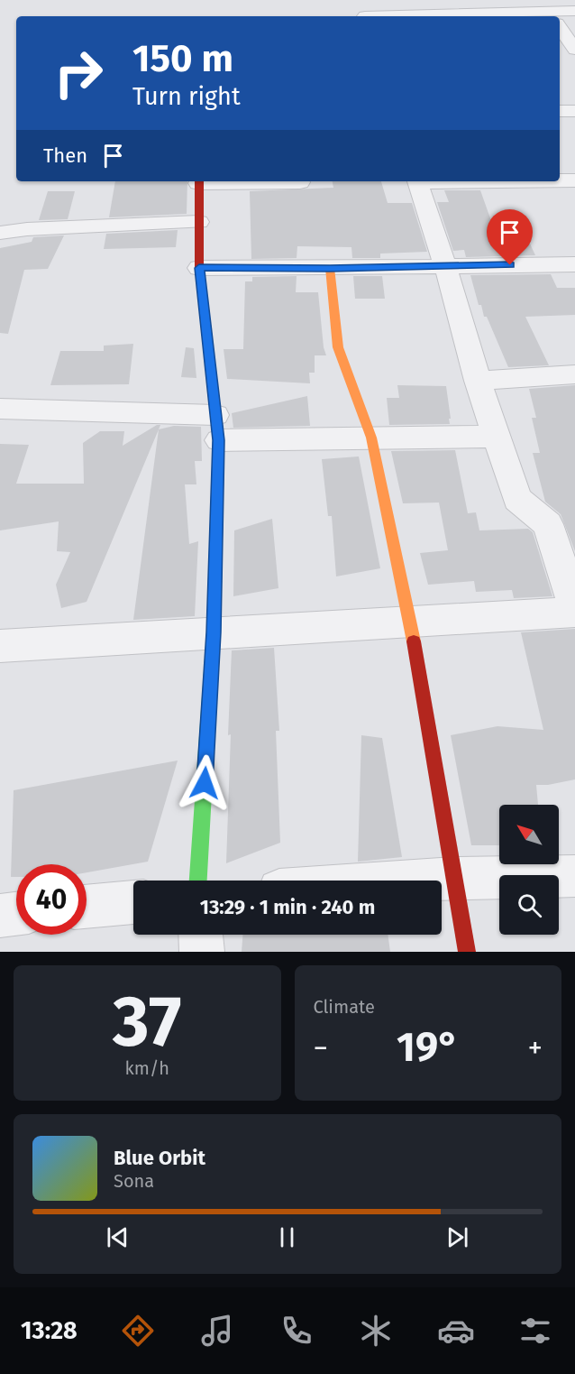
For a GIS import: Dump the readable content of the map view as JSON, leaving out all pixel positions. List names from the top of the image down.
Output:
{
  "north": "top left",
  "page": {
    "turn": ["150 m", "Turn right"],
    "then": "Then",
    "limit": "40",
    "trip": "13:29 · 1 min · 240 m",
    "tile": [
      ["37", "km/h"],
      "Climate"
    ],
    "heat": ["−", "19°", "+"],
    "song": ["Blue Orbit", "Sona"],
    "tabs": "13:28"
  }
}
